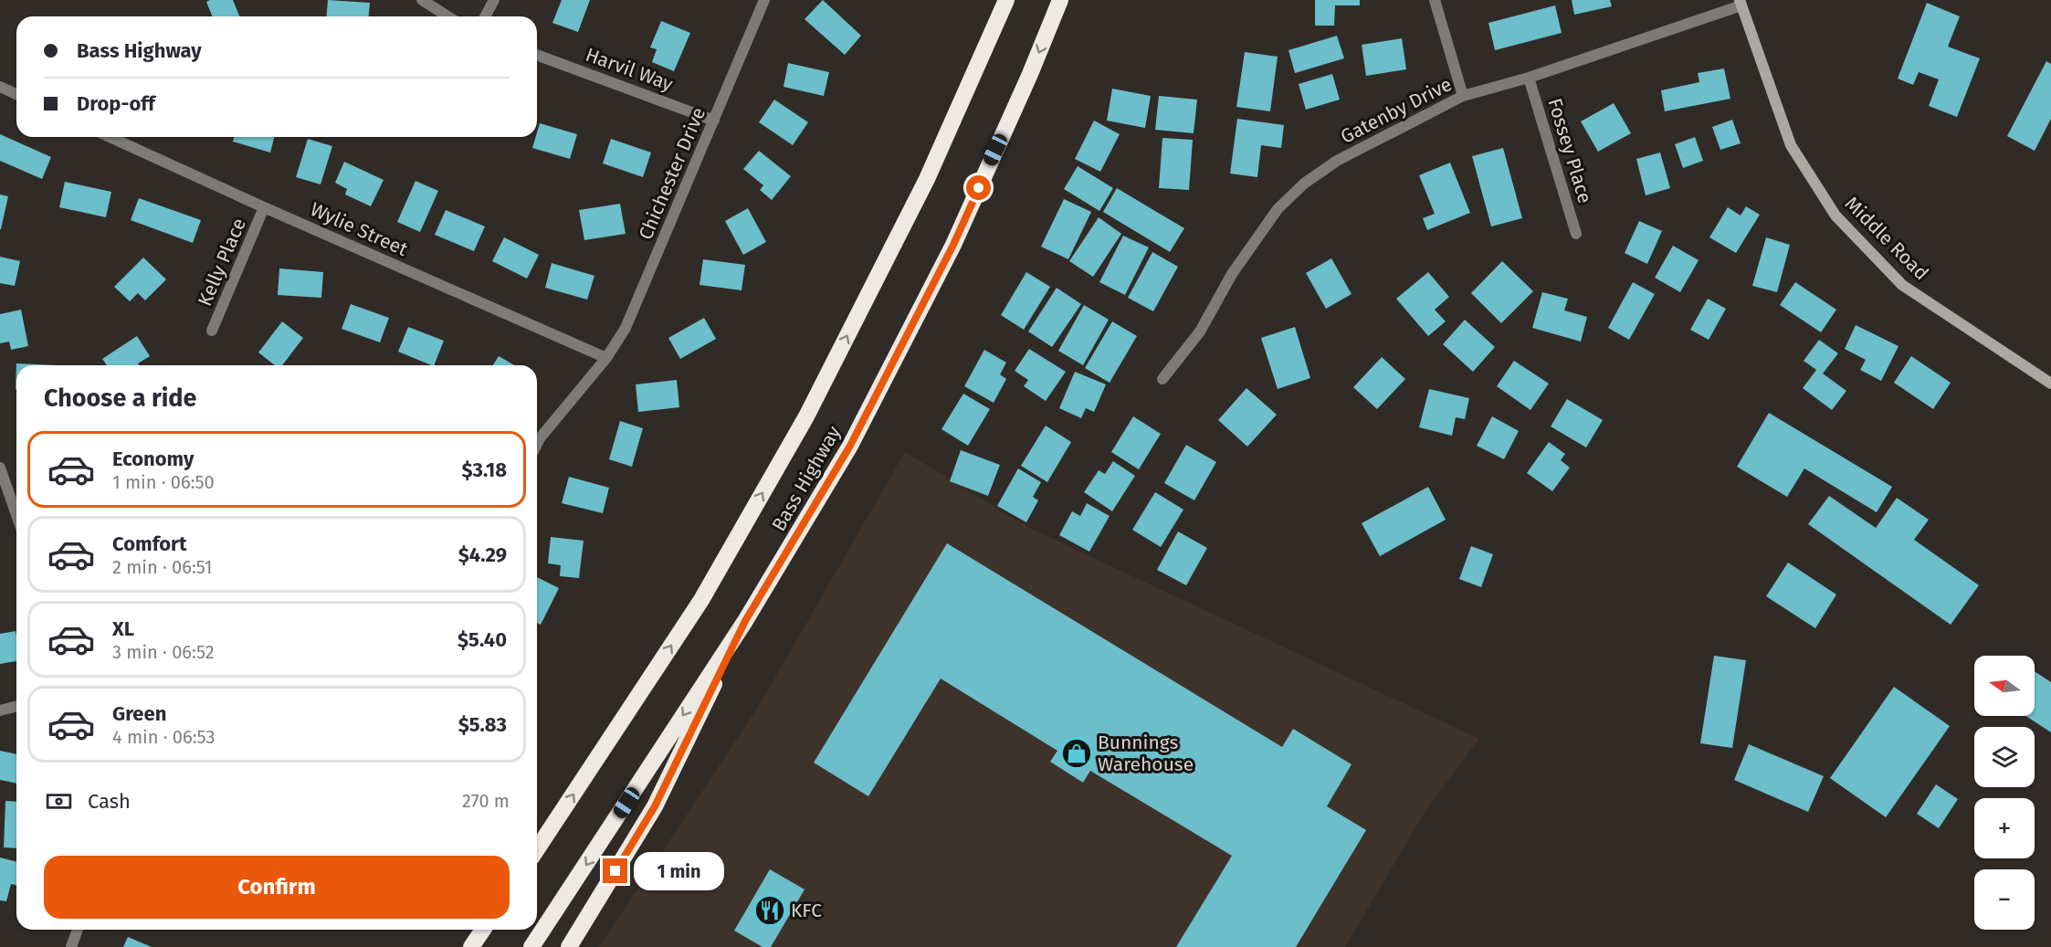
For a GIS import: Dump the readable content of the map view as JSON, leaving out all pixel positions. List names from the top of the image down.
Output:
{
  "streets": {
    "highway": ["Bass Highway"],
    "main road": ["Middle Road"],
    "street": [
      "Harvil Way",
      "Gatenby Drive",
      "Fossey Place",
      "Chichester Drive",
      "Wylie Street",
      "Kelly Place"
    ]
  },
  "crossings": [
    ["Harvil Way", "Chichester Drive"],
    ["Gatenby Drive", "Fossey Place"],
    ["Gatenby Drive", "Middle Road"],
    ["Chichester Drive", "Wylie Street"],
    ["Wylie Street", "Kelly Place"]
  ],
  "places": {
    "shop": ["Bunnings Warehouse"],
    "restaurant": ["KFC"]
  },
  "north": "left",
  "page": {
    "banner": ["Bass Highway", "Drop-off"],
    "heading": "Choose a ride",
    "list": [
      {
        "name": "Economy",
        "note": "1 min · 06:50",
        "value": "$3.18"
      },
      {
        "name": "Comfort",
        "note": "2 min · 06:51",
        "value": "$4.29"
      },
      {
        "name": "XL",
        "note": "3 min · 06:52",
        "value": "$5.40"
      },
      {
        "name": "Green",
        "note": "4 min · 06:53",
        "value": "$5.83"
      }
    ],
    "map_buttons": ["+", "−"],
    "pay": ["Cash", "270 m"],
    "buttons": "Confirm",
    "bubble": "1 min"
  }
}
